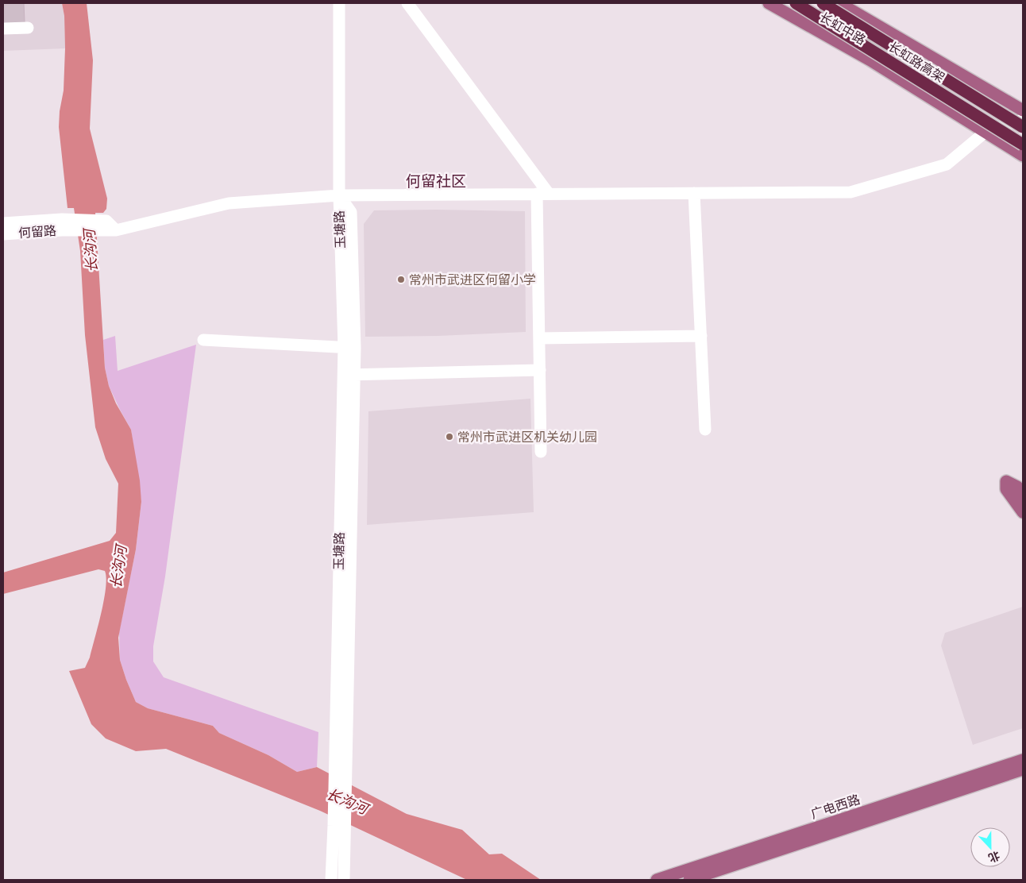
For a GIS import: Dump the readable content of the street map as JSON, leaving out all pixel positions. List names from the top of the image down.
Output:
{
  "streets": {
    "highway": ["长虹路高架"],
    "main road": ["长虹中路", "广电西路"],
    "street": ["玉塘路", "何留路"]
  },
  "districts": ["何留社区"],
  "water": ["长沟河"],
  "places": ["常州市武进区何留小学", "常州市武进区机关幼儿园"],
  "north": "bottom"
}
